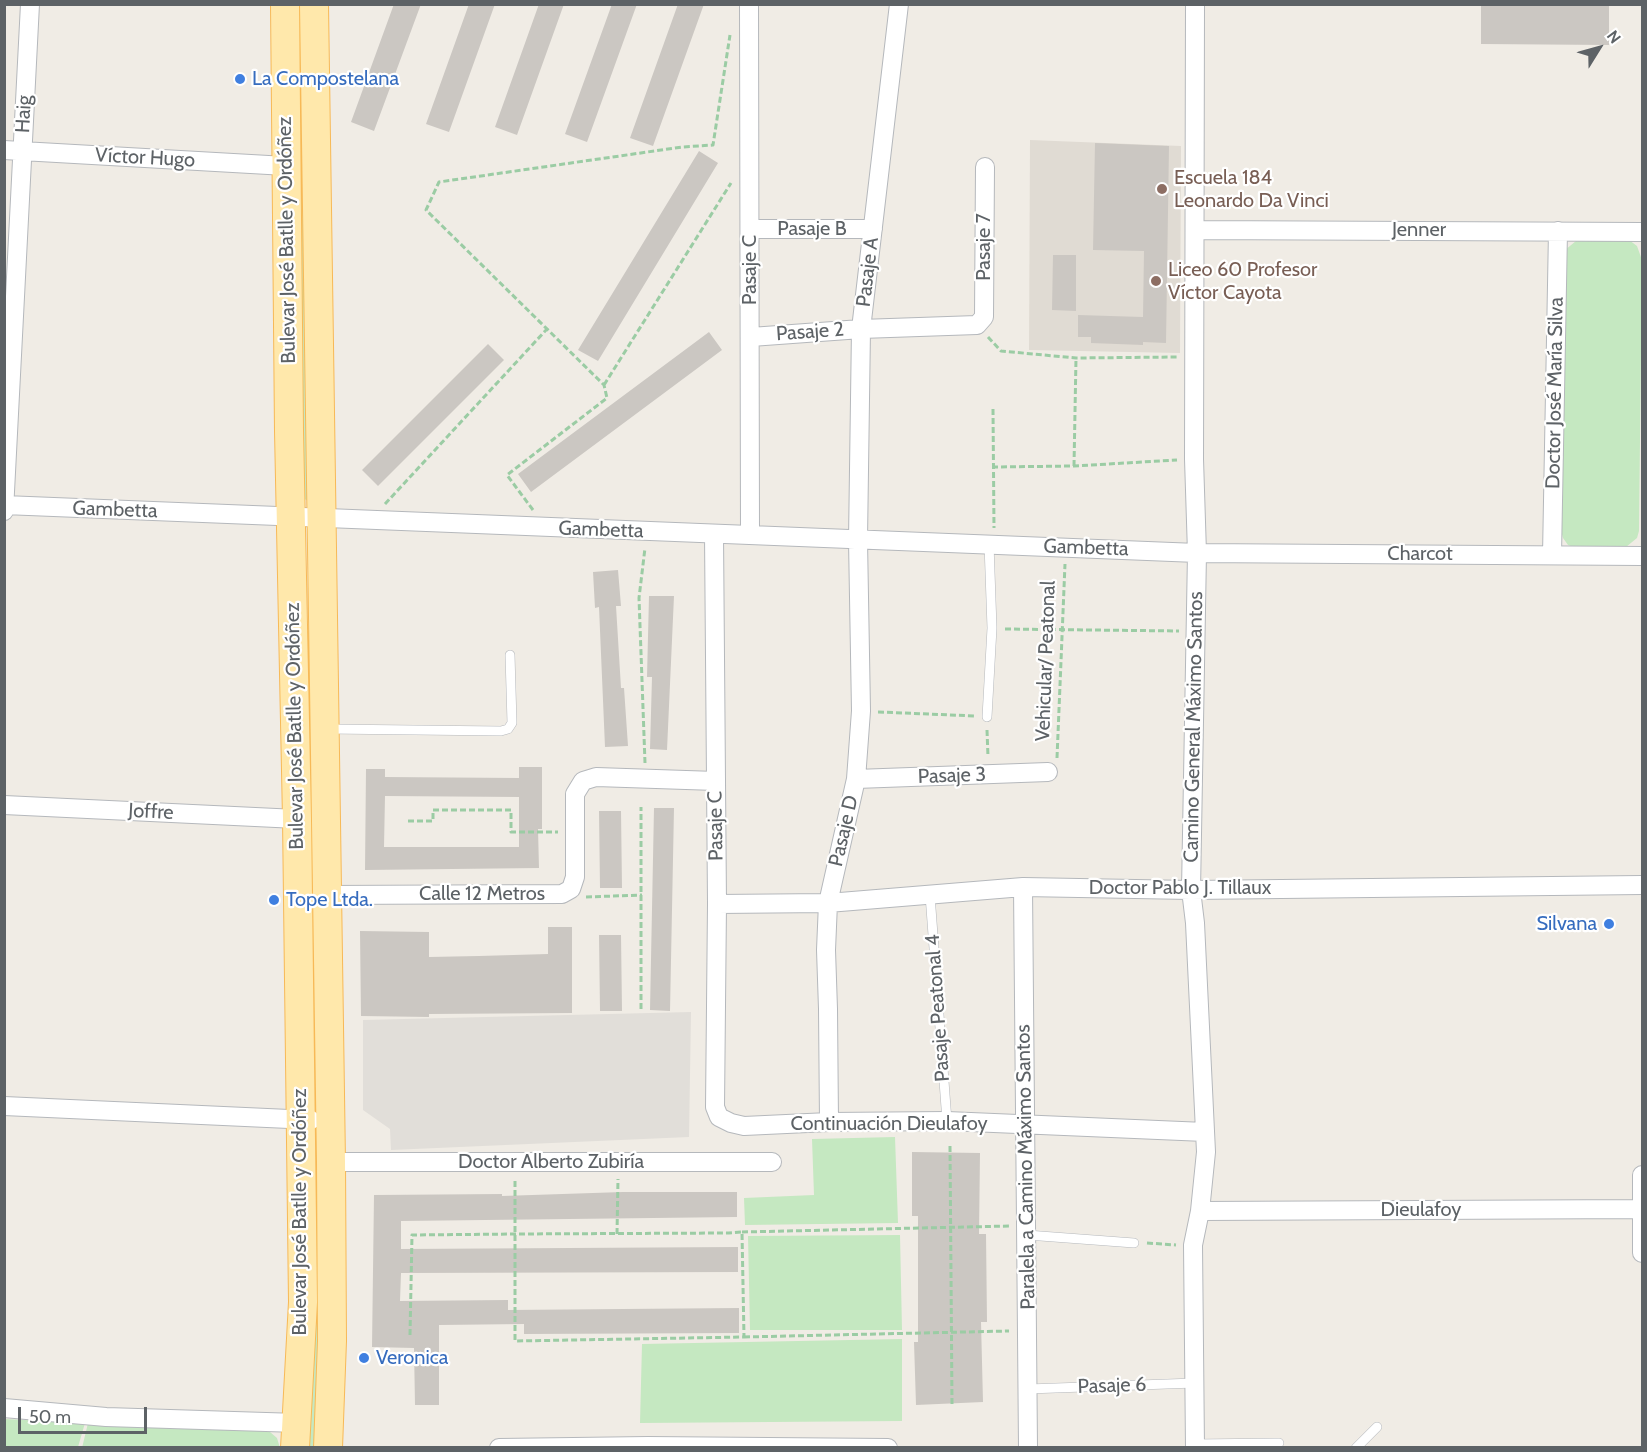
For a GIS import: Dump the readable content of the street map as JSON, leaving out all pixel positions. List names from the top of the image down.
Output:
{
  "streets": {
    "main road": ["Bulevar José Batlle y Ordóñez"],
    "street": [
      "Haig",
      "Víctor Hugo",
      "Pasaje B",
      "Jenner",
      "Pasaje 7",
      "Pasaje C",
      "Pasaje A",
      "Pasaje 2",
      "Doctor José María Silva",
      "Gambetta",
      "Charcot",
      "Camino General Máximo Santos",
      "Pasaje 3",
      "Joffre",
      "Pasaje D",
      "Doctor Pablo J. Tillaux",
      "Calle 12 Metros",
      "Continuación Dieulafoy",
      "Doctor Alberto Zubiría",
      "Paralela a Camino Máximo Santos",
      "Dieulafoy"
    ],
    "lane": ["Pasaje Peatonal 4", "Pasaje 6"],
    "path": ["Vehicular/ Peatonal"]
  },
  "crossings": [
    ["Haig", "Víctor Hugo"],
    ["Haig", "Gambetta"],
    ["Víctor Hugo", "Bulevar José Batlle y Ordóñez"],
    ["Pasaje B", "Pasaje C"],
    ["Pasaje B", "Pasaje A"],
    ["Jenner", "Doctor José María Silva"],
    ["Jenner", "Camino General Máximo Santos"],
    ["Bulevar José Batlle y Ordóñez", "Gambetta"],
    ["Bulevar José Batlle y Ordóñez", "Joffre"],
    ["Bulevar José Batlle y Ordóñez", "Calle 12 Metros"],
    ["Bulevar José Batlle y Ordóñez", "Doctor Alberto Zubiría"],
    ["Pasaje 7", "Pasaje 2"],
    ["Pasaje C", "Pasaje 2"],
    ["Pasaje C", "Gambetta"],
    ["Pasaje C", "Doctor Pablo J. Tillaux"],
    ["Pasaje C", "Calle 12 Metros"],
    ["Pasaje C", "Continuación Dieulafoy"],
    ["Pasaje A", "Pasaje 2"],
    ["Pasaje A", "Gambetta"],
    ["Pasaje A", "Pasaje D"],
    ["Doctor José María Silva", "Charcot"],
    ["Gambetta", "Charcot"],
    ["Gambetta", "Vehicular/ Peatonal"],
    ["Gambetta", "Camino General Máximo Santos"],
    ["Gambetta", "Pasaje D"],
    ["Charcot", "Camino General Máximo Santos"],
    ["Vehicular/ Peatonal", "Pasaje 3"],
    ["Camino General Máximo Santos", "Doctor Pablo J. Tillaux"],
    ["Camino General Máximo Santos", "Continuación Dieulafoy"],
    ["Camino General Máximo Santos", "Dieulafoy"],
    ["Camino General Máximo Santos", "Pasaje 6"],
    ["Pasaje 3", "Pasaje D"],
    ["Pasaje D", "Doctor Pablo J. Tillaux"],
    ["Pasaje D", "Continuación Dieulafoy"],
    ["Doctor Pablo J. Tillaux", "Pasaje Peatonal 4"],
    ["Doctor Pablo J. Tillaux", "Paralela a Camino Máximo Santos"],
    ["Pasaje Peatonal 4", "Continuación Dieulafoy"],
    ["Continuación Dieulafoy", "Paralela a Camino Máximo Santos"],
    ["Paralela a Camino Máximo Santos", "Pasaje 6"]
  ],
  "places": [
    "La Compostelana",
    "Escuela 184 Leonardo Da Vinci",
    "Liceo 60 Profesor Víctor Cayota",
    "Tope Ltda.",
    "Silvana",
    "Veronica"
  ],
  "scale_bar": "50 m",
  "north": "top right"
}
